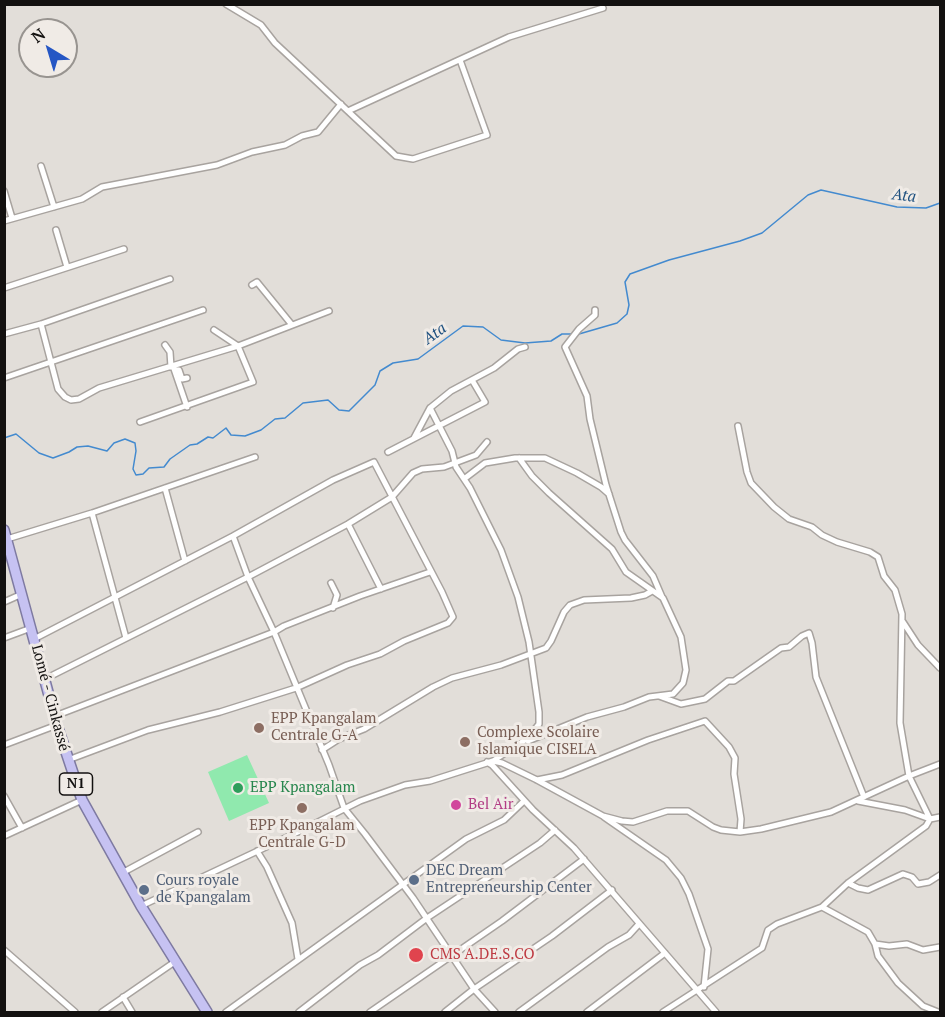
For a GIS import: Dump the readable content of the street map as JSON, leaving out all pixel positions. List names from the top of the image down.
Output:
{
  "streets": {
    "highway": ["Lomé - Cinkassé", "N1"]
  },
  "water": ["Ata"],
  "places": [
    "EPP Kpangalam Centrale G-A",
    "Complexe Scolaire Islamique CISELA",
    "EPP Kpangalam",
    "Bel Air",
    "EPP Kpangalam Centrale G-D",
    "DEC Dream Entrepreneurship Center",
    "Cours royale de Kpangalam",
    "CMS A.DE.S.CO"
  ],
  "north": "top left"
}
